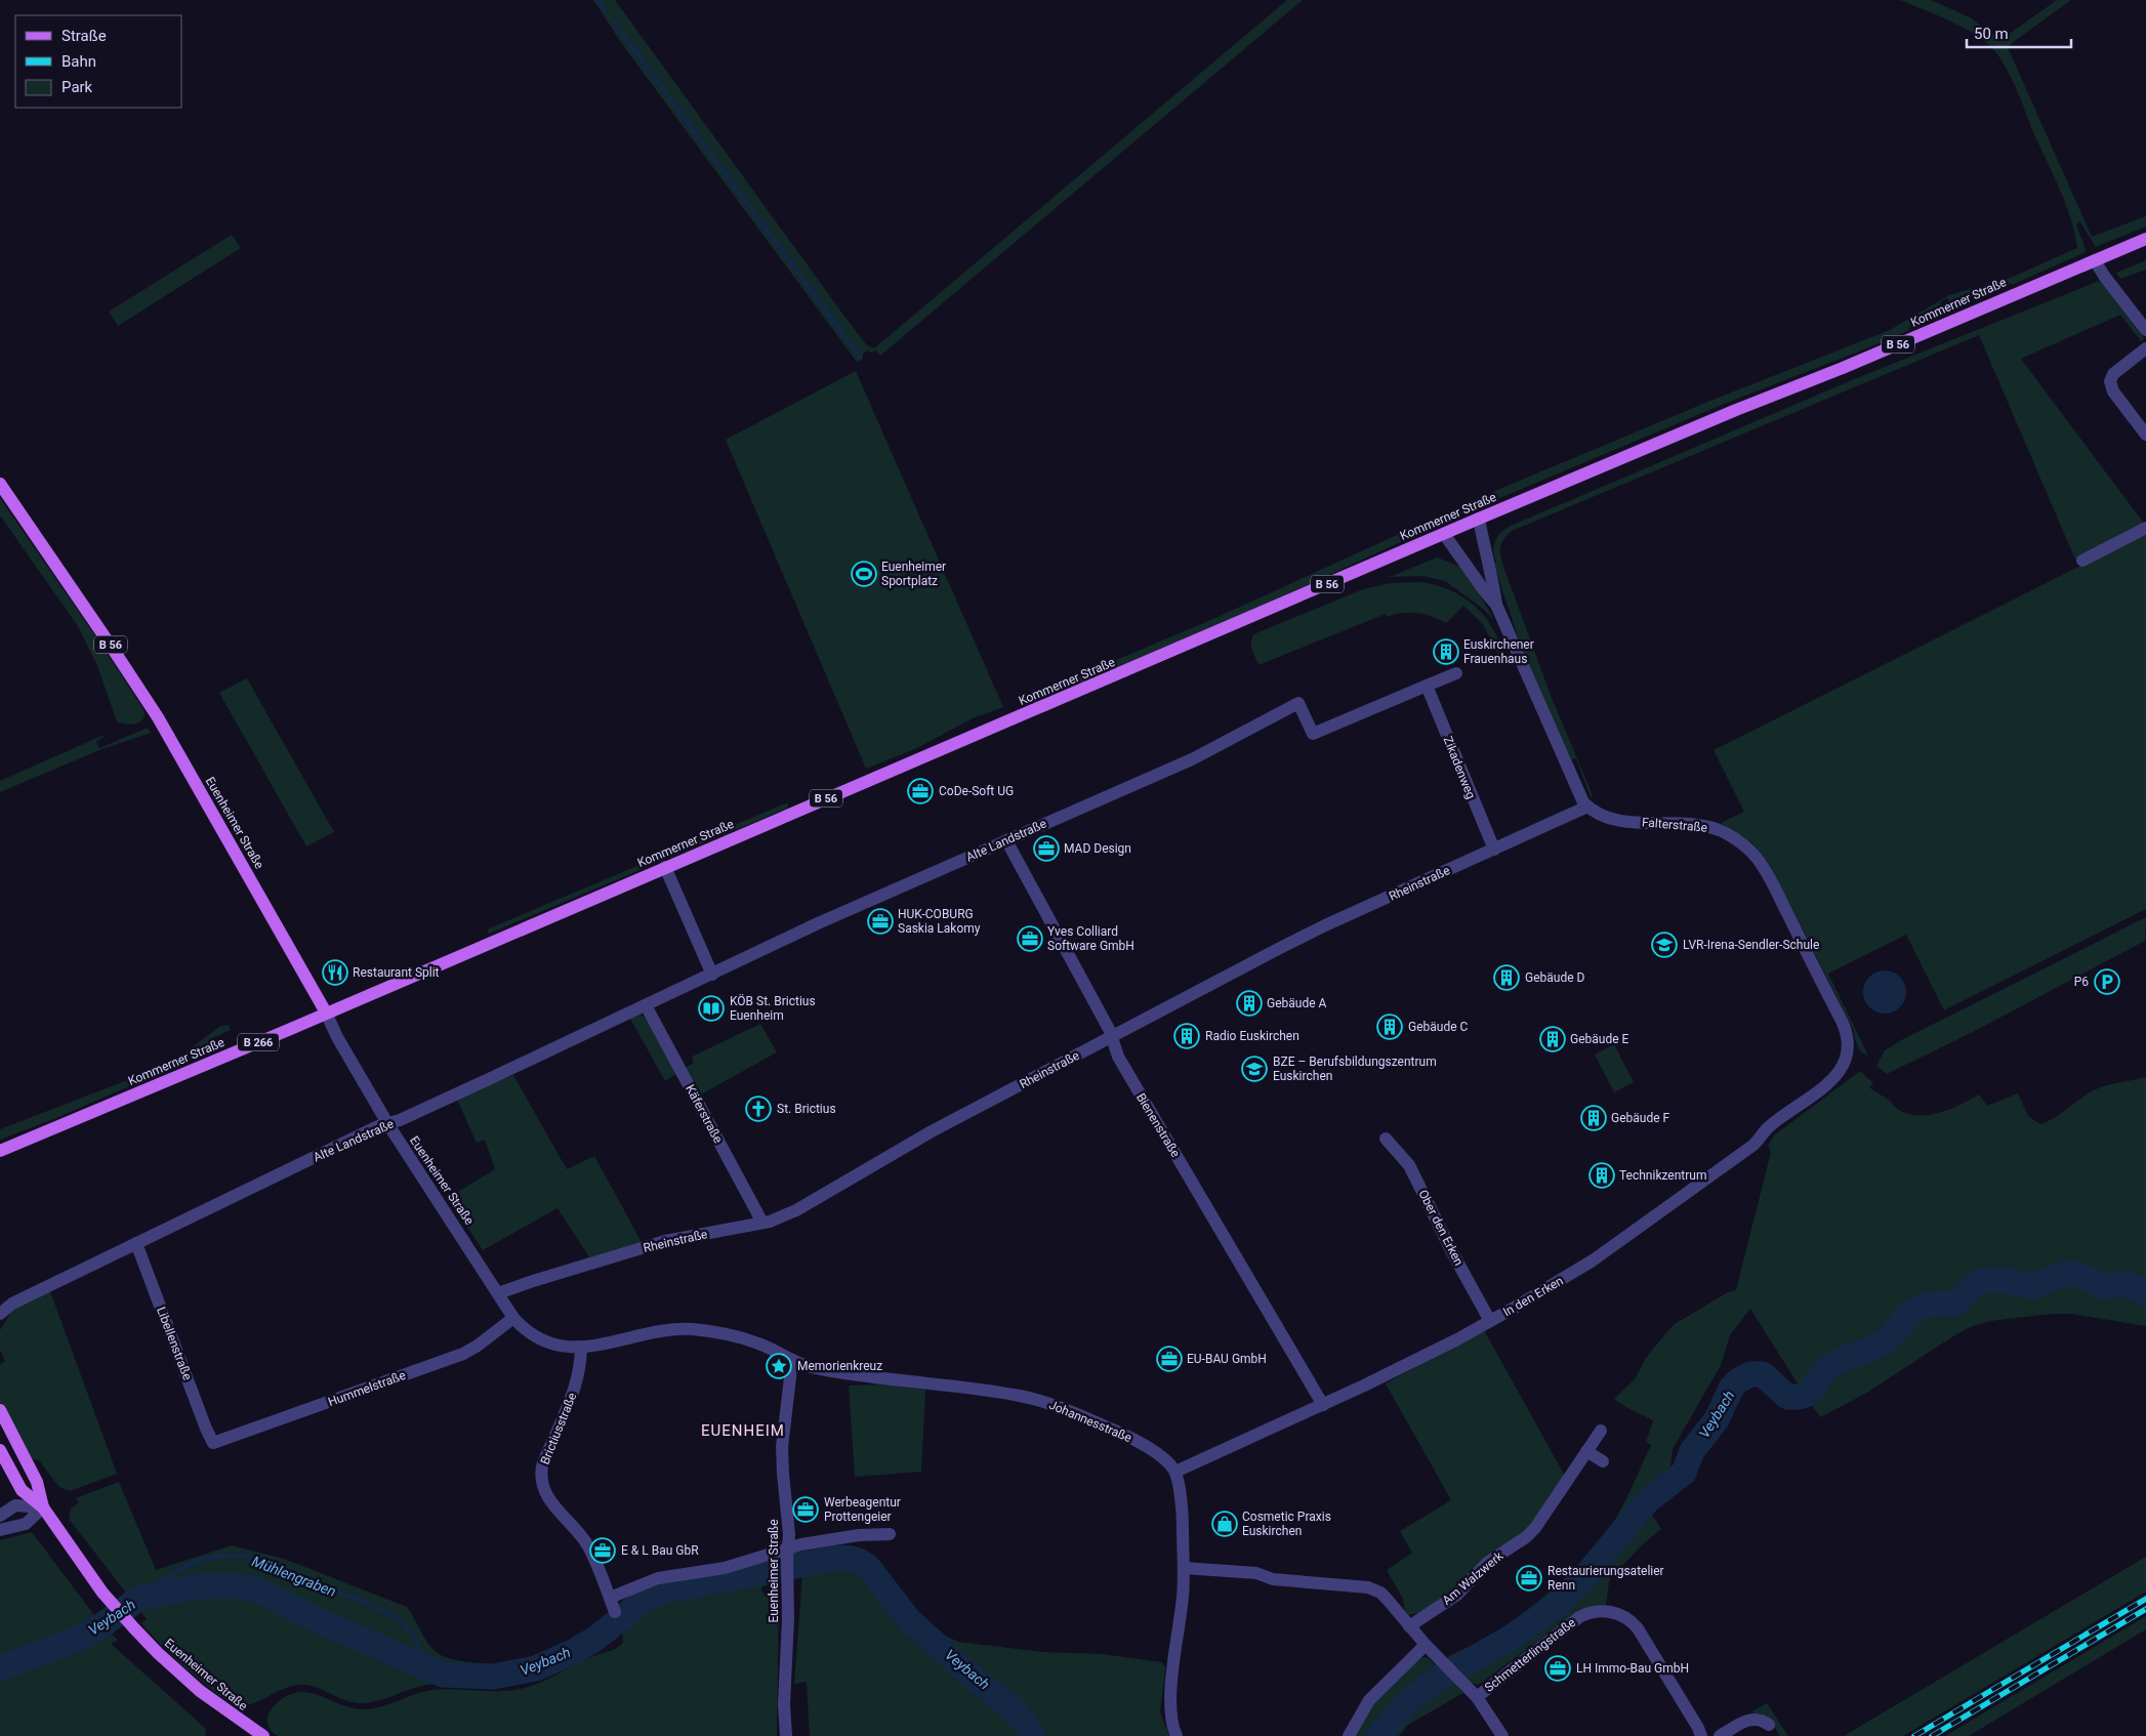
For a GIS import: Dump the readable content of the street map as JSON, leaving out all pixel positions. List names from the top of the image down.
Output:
{
  "streets": {
    "main road": [
      "Kommerner Straße",
      "B 56",
      "Euenheimer Straße",
      "B 266"
    ],
    "street": [
      "Zikadenweg",
      "Falterstraße",
      "Alte Landstraße",
      "Rheinstraße",
      "Käferstraße",
      "Bienenstraße",
      "Ober den Erken",
      "In den Erken",
      "Libellenstraße",
      "Hummelstraße",
      "Johannesstraße",
      "Brictiusstraße",
      "Am Walzwerk",
      "Schmetterlingstraße"
    ]
  },
  "crossings": [
    ["Kommerner Straße", "Euenheimer Straße"],
    ["Zikadenweg", "Alte Landstraße"],
    ["Zikadenweg", "Rheinstraße"],
    ["Euenheimer Straße", "Alte Landstraße"],
    ["Euenheimer Straße", "Rheinstraße"],
    ["Euenheimer Straße", "Hummelstraße"],
    ["Euenheimer Straße", "Johannesstraße"],
    ["Euenheimer Straße", "Brictiusstraße"],
    ["Falterstraße", "Rheinstraße"],
    ["Falterstraße", "In den Erken"],
    ["Alte Landstraße", "Käferstraße"],
    ["Alte Landstraße", "Bienenstraße"],
    ["Alte Landstraße", "Libellenstraße"],
    ["Rheinstraße", "Käferstraße"],
    ["Rheinstraße", "Bienenstraße"],
    ["Bienenstraße", "In den Erken"],
    ["Ober den Erken", "In den Erken"],
    ["In den Erken", "Johannesstraße"],
    ["Libellenstraße", "Hummelstraße"]
  ],
  "districts": ["EUENHEIM"],
  "water": ["Veybach", "Mühlengraben"],
  "places": {
    "sports": ["Euenheimer Sportplatz"],
    "building": [
      "Euskirchener Frauenhaus",
      "Gebäude D",
      "Gebäude A",
      "Gebäude C",
      "Radio Euskirchen",
      "Gebäude E",
      "Gebäude F",
      "Technikzentrum"
    ],
    "office": [
      "CoDe-Soft UG",
      "MAD Design",
      "HUK-COBURG Saskia Lakomy",
      "Yves Colliard Software GmbH",
      "EU-BAU GmbH",
      "Werbeagentur Prottengeier",
      "E & L Bau GbR",
      "Restaurierungsatelier Renn",
      "LH Immo-Bau GmbH"
    ],
    "school or university": ["LVR-Irena-Sendler-Schule", "BZE – Berufsbildungszentrum Euskirchen"],
    "restaurant": ["Restaurant Split"],
    "parking": ["P6"],
    "library": ["KÖB St. Brictius Euenheim"],
    "church": ["St. Brictius"],
    "place": ["Memorienkreuz"],
    "shop": ["Cosmetic Praxis Euskirchen"]
  },
  "legend": ["Straße", "Bahn", "Park"],
  "scale_bar": "50 m"
}
